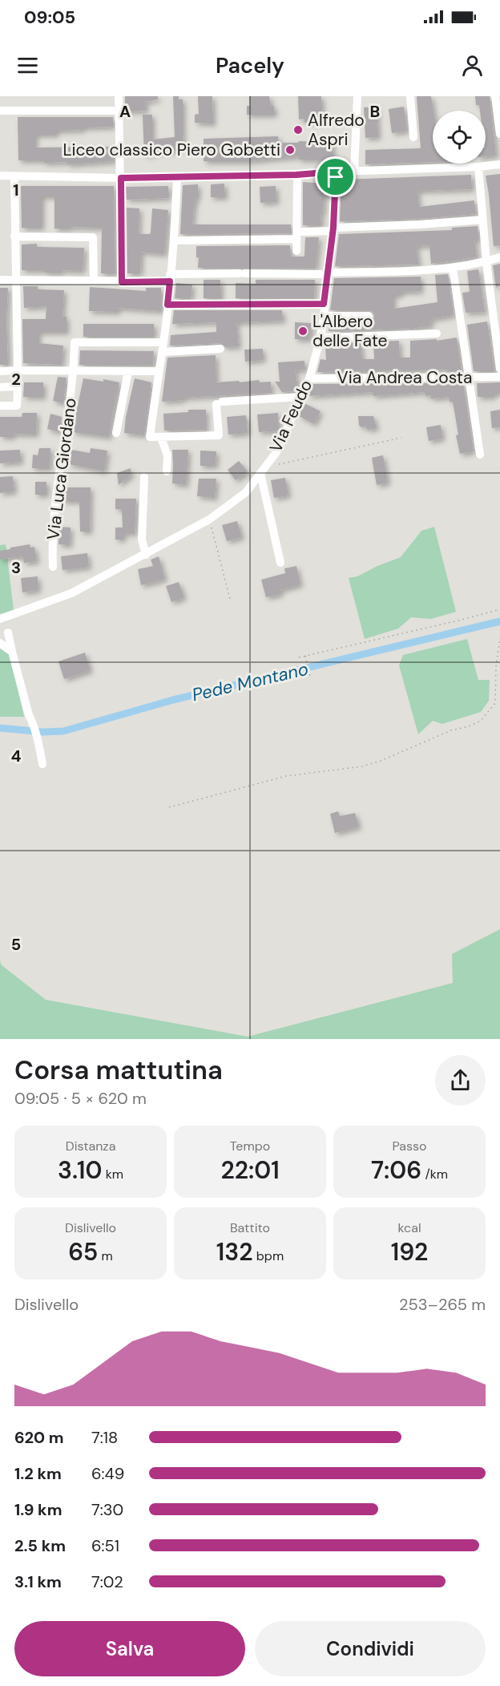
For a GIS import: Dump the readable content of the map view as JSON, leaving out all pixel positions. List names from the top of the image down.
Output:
{
  "streets": {
    "street": ["Via Andrea Costa", "Via Feudo", "Via Luca Giordano"]
  },
  "crossings": [
    ["Via Andrea Costa", "Via Feudo"]
  ],
  "water": ["Pede Montano"],
  "places": ["Alfredo Aspri", "Liceo classico Piero Gobetti", "L'Albero delle Fate"],
  "page": {
    "status": "09:05",
    "header": "Pacely",
    "heading": ["Corsa mattutina", "09:05 · 5 × 620 m"],
    "stats": [
      ["Distanza", "3.10 km"],
      ["Tempo", "22:01"],
      ["Passo", "7:06 /km"],
      ["Dislivello", "65 m"],
      ["Battito", "132 bpm"],
      ["kcal", "192"]
    ],
    "chart": ["Dislivello", "253–265 m"],
    "list": [
      {
        "name": "620 m",
        "note": "7:18"
      },
      {
        "name": "1.2 km",
        "note": "6:49"
      },
      {
        "name": "1.9 km",
        "note": "7:30"
      },
      {
        "name": "2.5 km",
        "note": "6:51"
      },
      {
        "name": "3.1 km",
        "note": "7:02"
      }
    ],
    "buttons": ["Salva", "Condividi"]
  },
  "grid": {
    "columns": ["A", "B"],
    "rows": [
      "1",
      "2",
      "3",
      "4",
      "5"
    ]
  }
}
